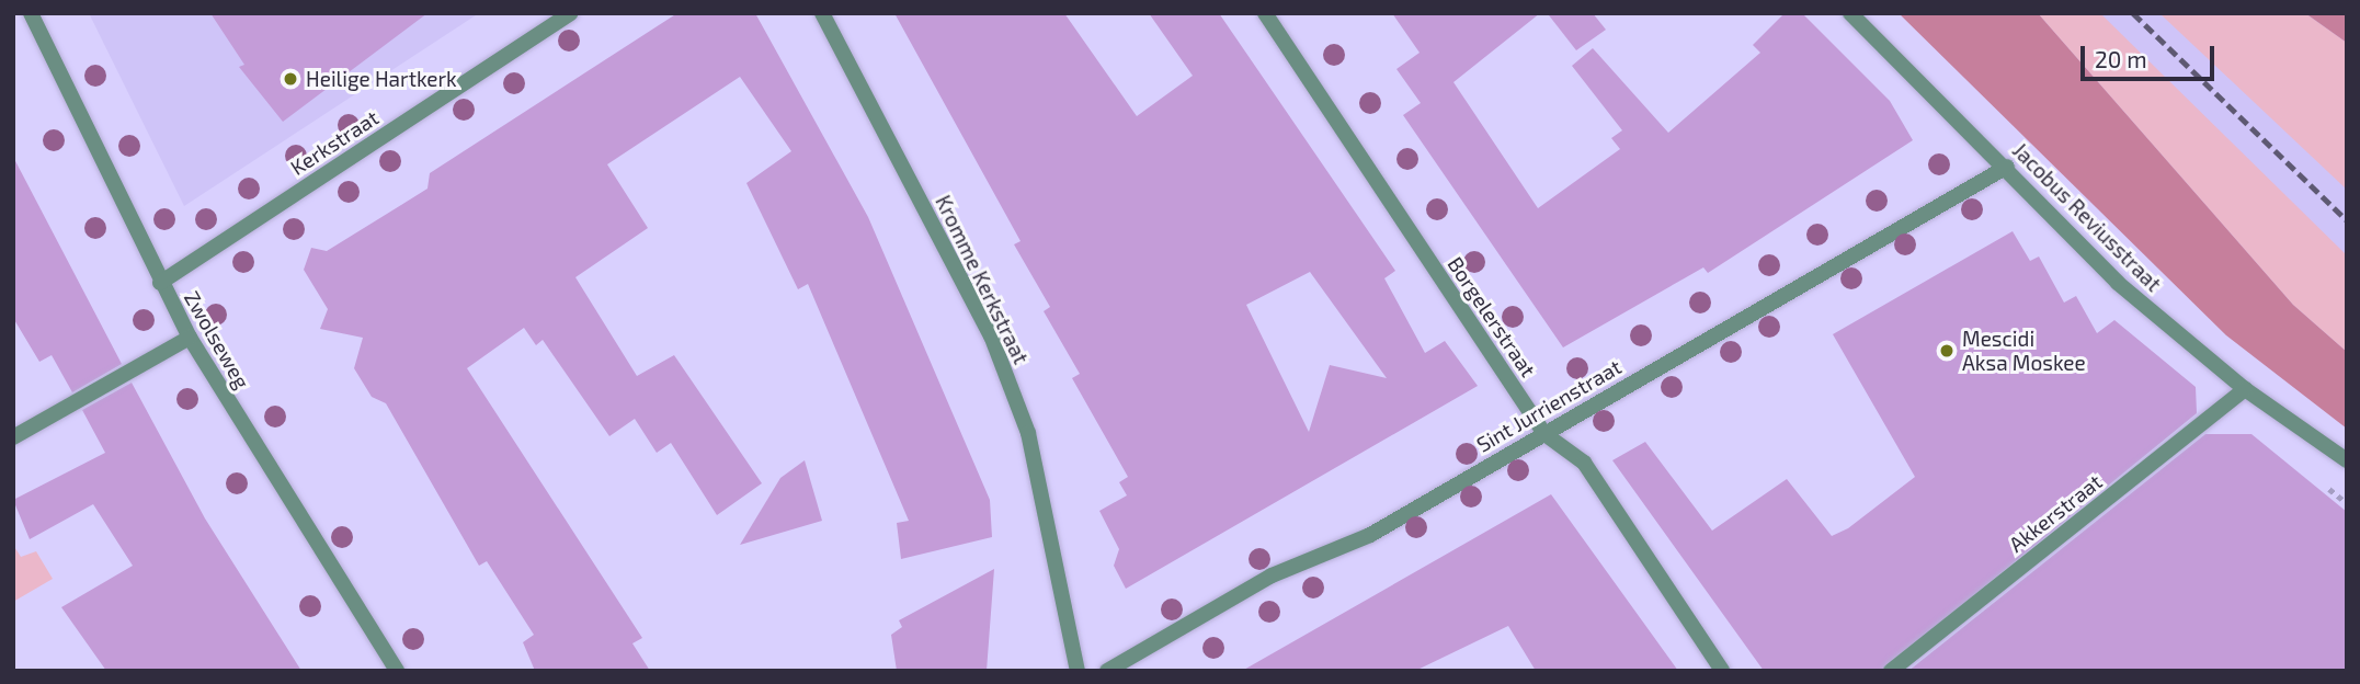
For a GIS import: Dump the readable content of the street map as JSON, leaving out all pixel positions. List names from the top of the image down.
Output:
{
  "streets": {
    "street": [
      "Kerkstraat",
      "Jacobus Reviusstraat",
      "Kromme Kerkstraat",
      "Borgelerstraat",
      "Zwolseweg",
      "Sint Jurrienstraat",
      "Akkerstraat"
    ]
  },
  "crossings": [
    ["Kerkstraat", "Zwolseweg"],
    ["Jacobus Reviusstraat", "Sint Jurrienstraat"],
    ["Jacobus Reviusstraat", "Akkerstraat"],
    ["Borgelerstraat", "Sint Jurrienstraat"]
  ],
  "places": ["Heilige Hartkerk", "Mescidi Aksa Moskee"],
  "scale_bar": "20 m"
}
